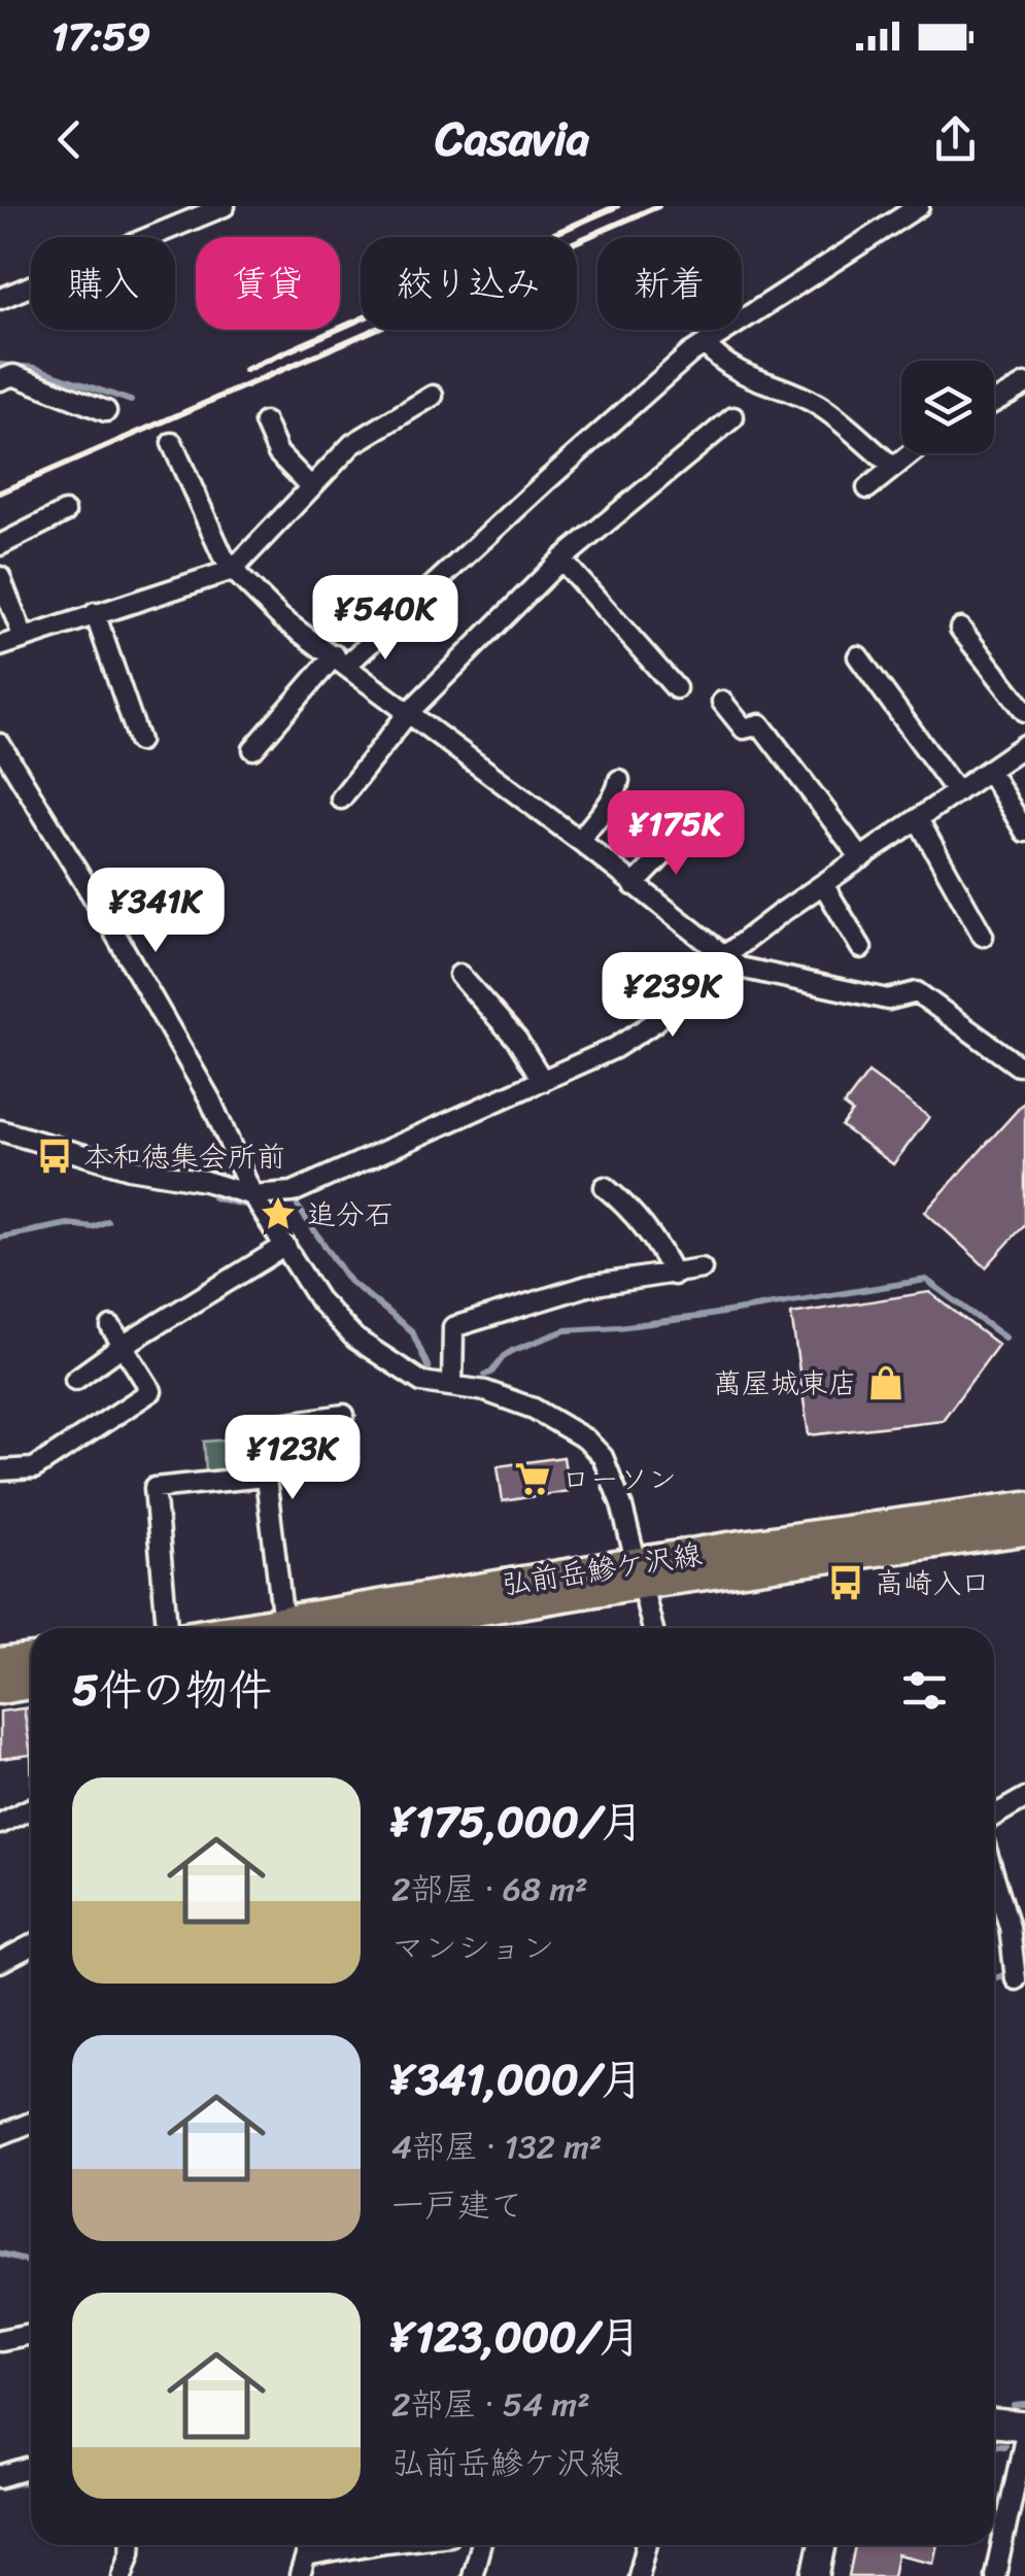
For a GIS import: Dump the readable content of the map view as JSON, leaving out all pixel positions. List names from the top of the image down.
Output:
{
  "streets": {
    "main road": ["弘前岳鰺ケ沢線"]
  },
  "places": {
    "bus stop": ["本和徳集会所前", "高崎入口"],
    "place": ["追分石"],
    "shop": ["萬屋城東店"],
    "supermarket": ["ローソン"]
  },
  "page": {
    "status": "17:59",
    "header": "Casavia",
    "chip": [
      "購入",
      "賃貸",
      "絞り込み",
      "新着"
    ],
    "price": [
      "¥540K",
      "¥175K",
      "¥341K",
      "¥239K",
      "¥123K"
    ],
    "heading": "5件の物件",
    "list": [
      {
        "name": "¥175,000/月",
        "note": "2部屋 · 68 m² · マンション"
      },
      {
        "name": "¥341,000/月",
        "note": "4部屋 · 132 m² · 一戸建て"
      },
      {
        "name": "¥123,000/月",
        "note": "2部屋 · 54 m² · 弘前岳鰺ケ沢線"
      }
    ]
  }
}
